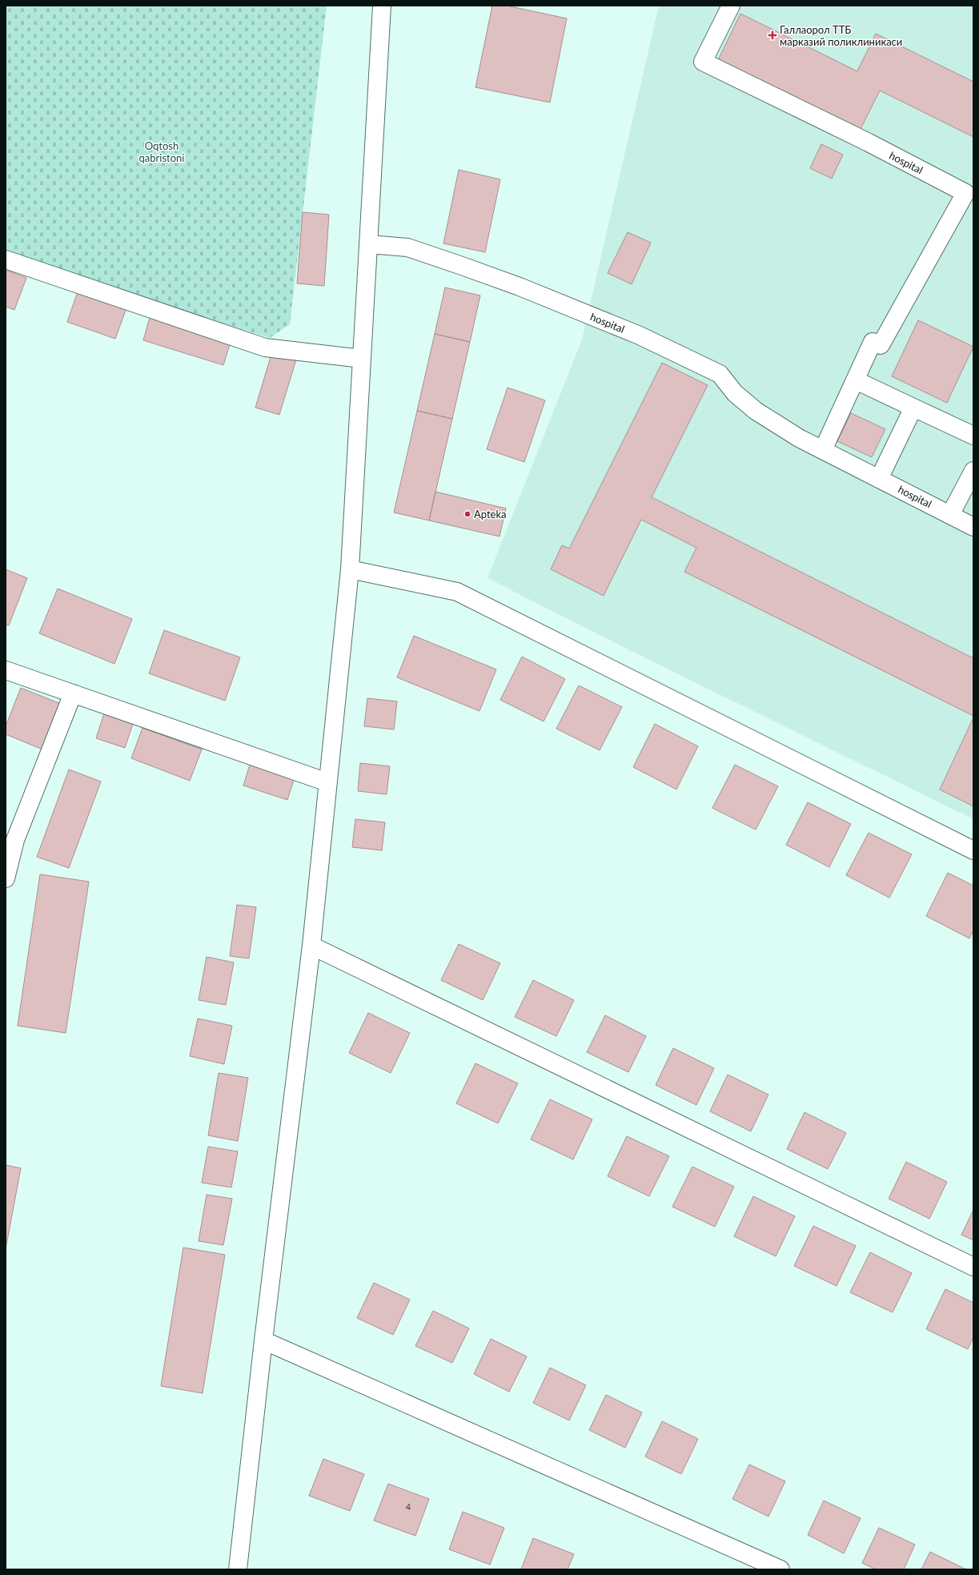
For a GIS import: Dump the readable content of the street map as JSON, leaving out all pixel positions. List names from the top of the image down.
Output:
{
  "streets": {
    "street": ["hospital"]
  },
  "parks": ["Oqtosh qabristoni"],
  "places": {
    "health": ["Галлаорол ТТБ марказий поликлиникаси"],
    "other": ["Apteka"]
  },
  "house_numbers": ["4"]
}
